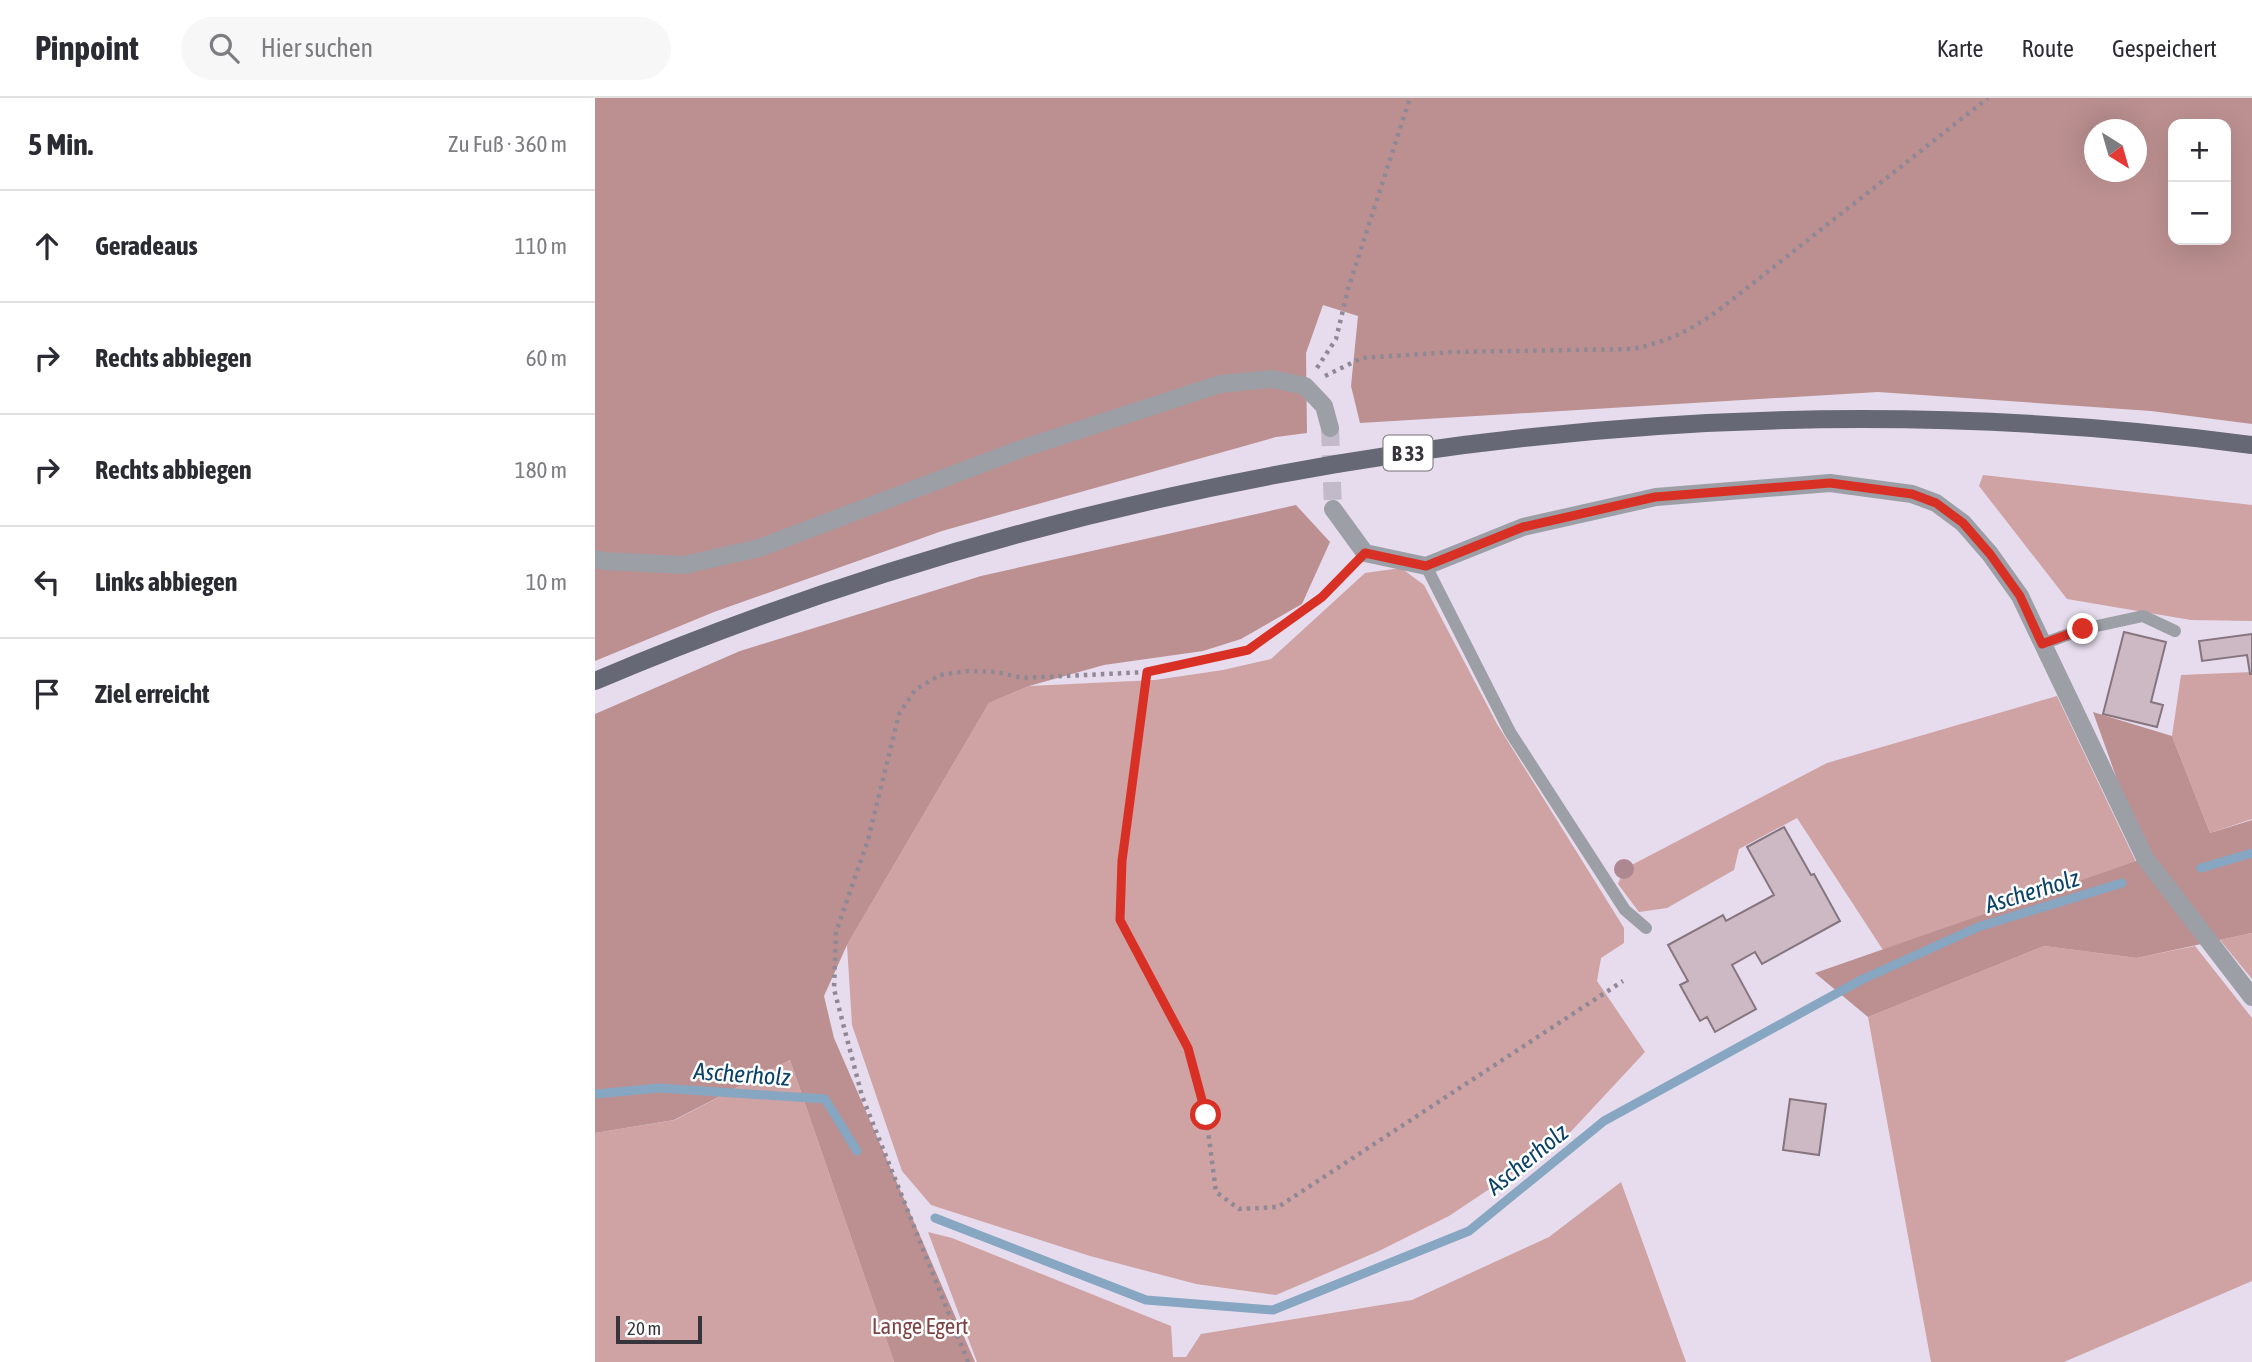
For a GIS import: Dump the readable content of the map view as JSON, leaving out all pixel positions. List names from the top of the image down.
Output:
{
  "streets": {
    "main road": ["B 33"]
  },
  "water": ["Ascherholz"],
  "parks": ["Lange Egert"],
  "scale_bar": "20 m",
  "north": "bottom right",
  "page": {
    "header": "Pinpoint",
    "search": "Hier suchen",
    "nav": ["Karte", "Route", "Gespeichert"],
    "heading": ["5 Min.", "Zu Fuß · 360 m"],
    "map_buttons": ["+", "−"],
    "list": [
      ["Geradeaus", "110 m"],
      ["Rechts abbiegen", "60 m"],
      ["Rechts abbiegen", "180 m"],
      ["Links abbiegen", "10 m"],
      "Ziel erreicht"
    ],
    "scale": "20 m"
  }
}
